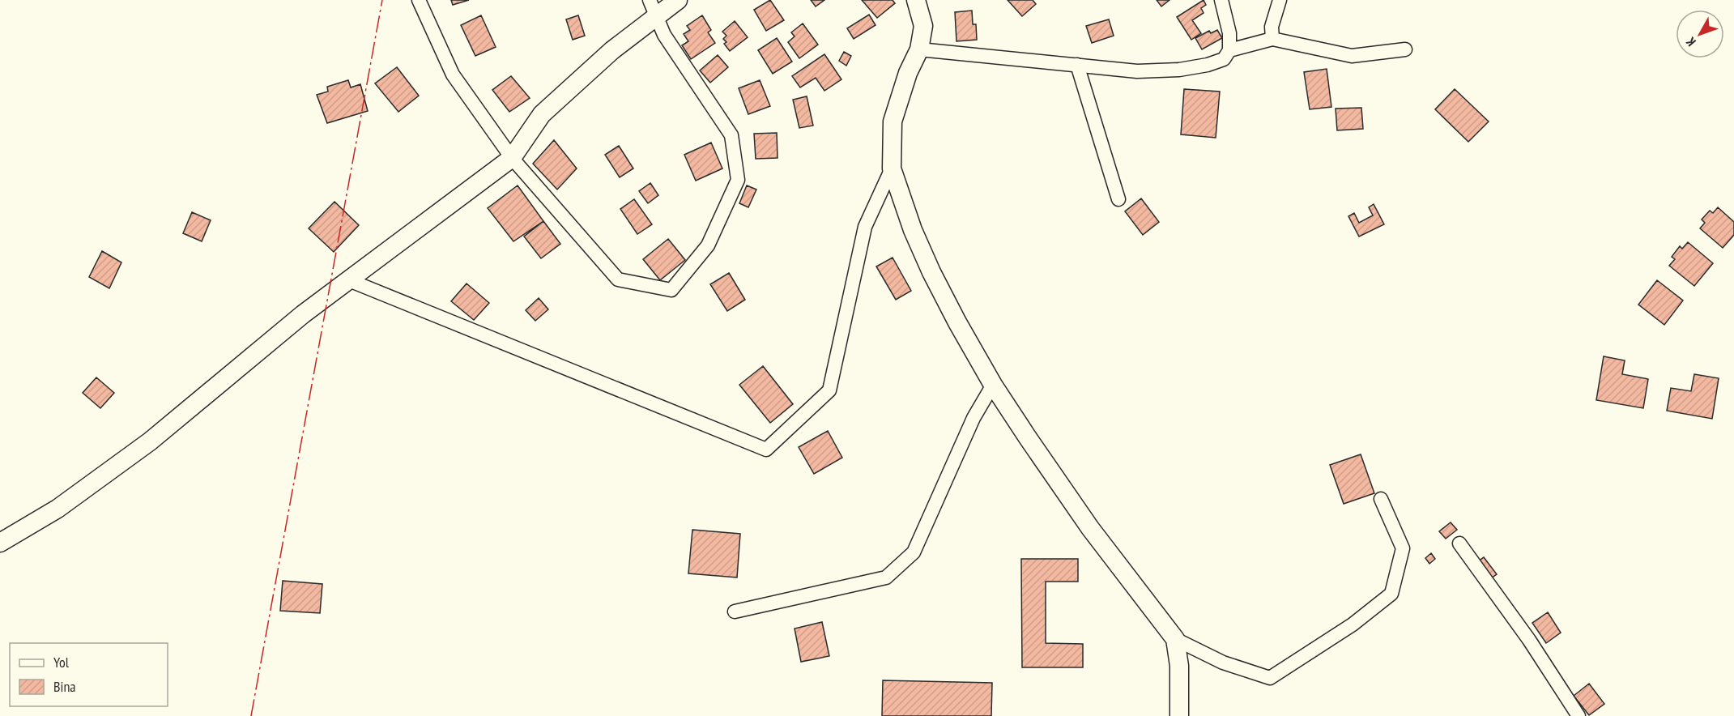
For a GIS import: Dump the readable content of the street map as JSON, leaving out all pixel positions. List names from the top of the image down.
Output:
{
  "legend": ["Yol", "Bina"],
  "north": "bottom left"
}
